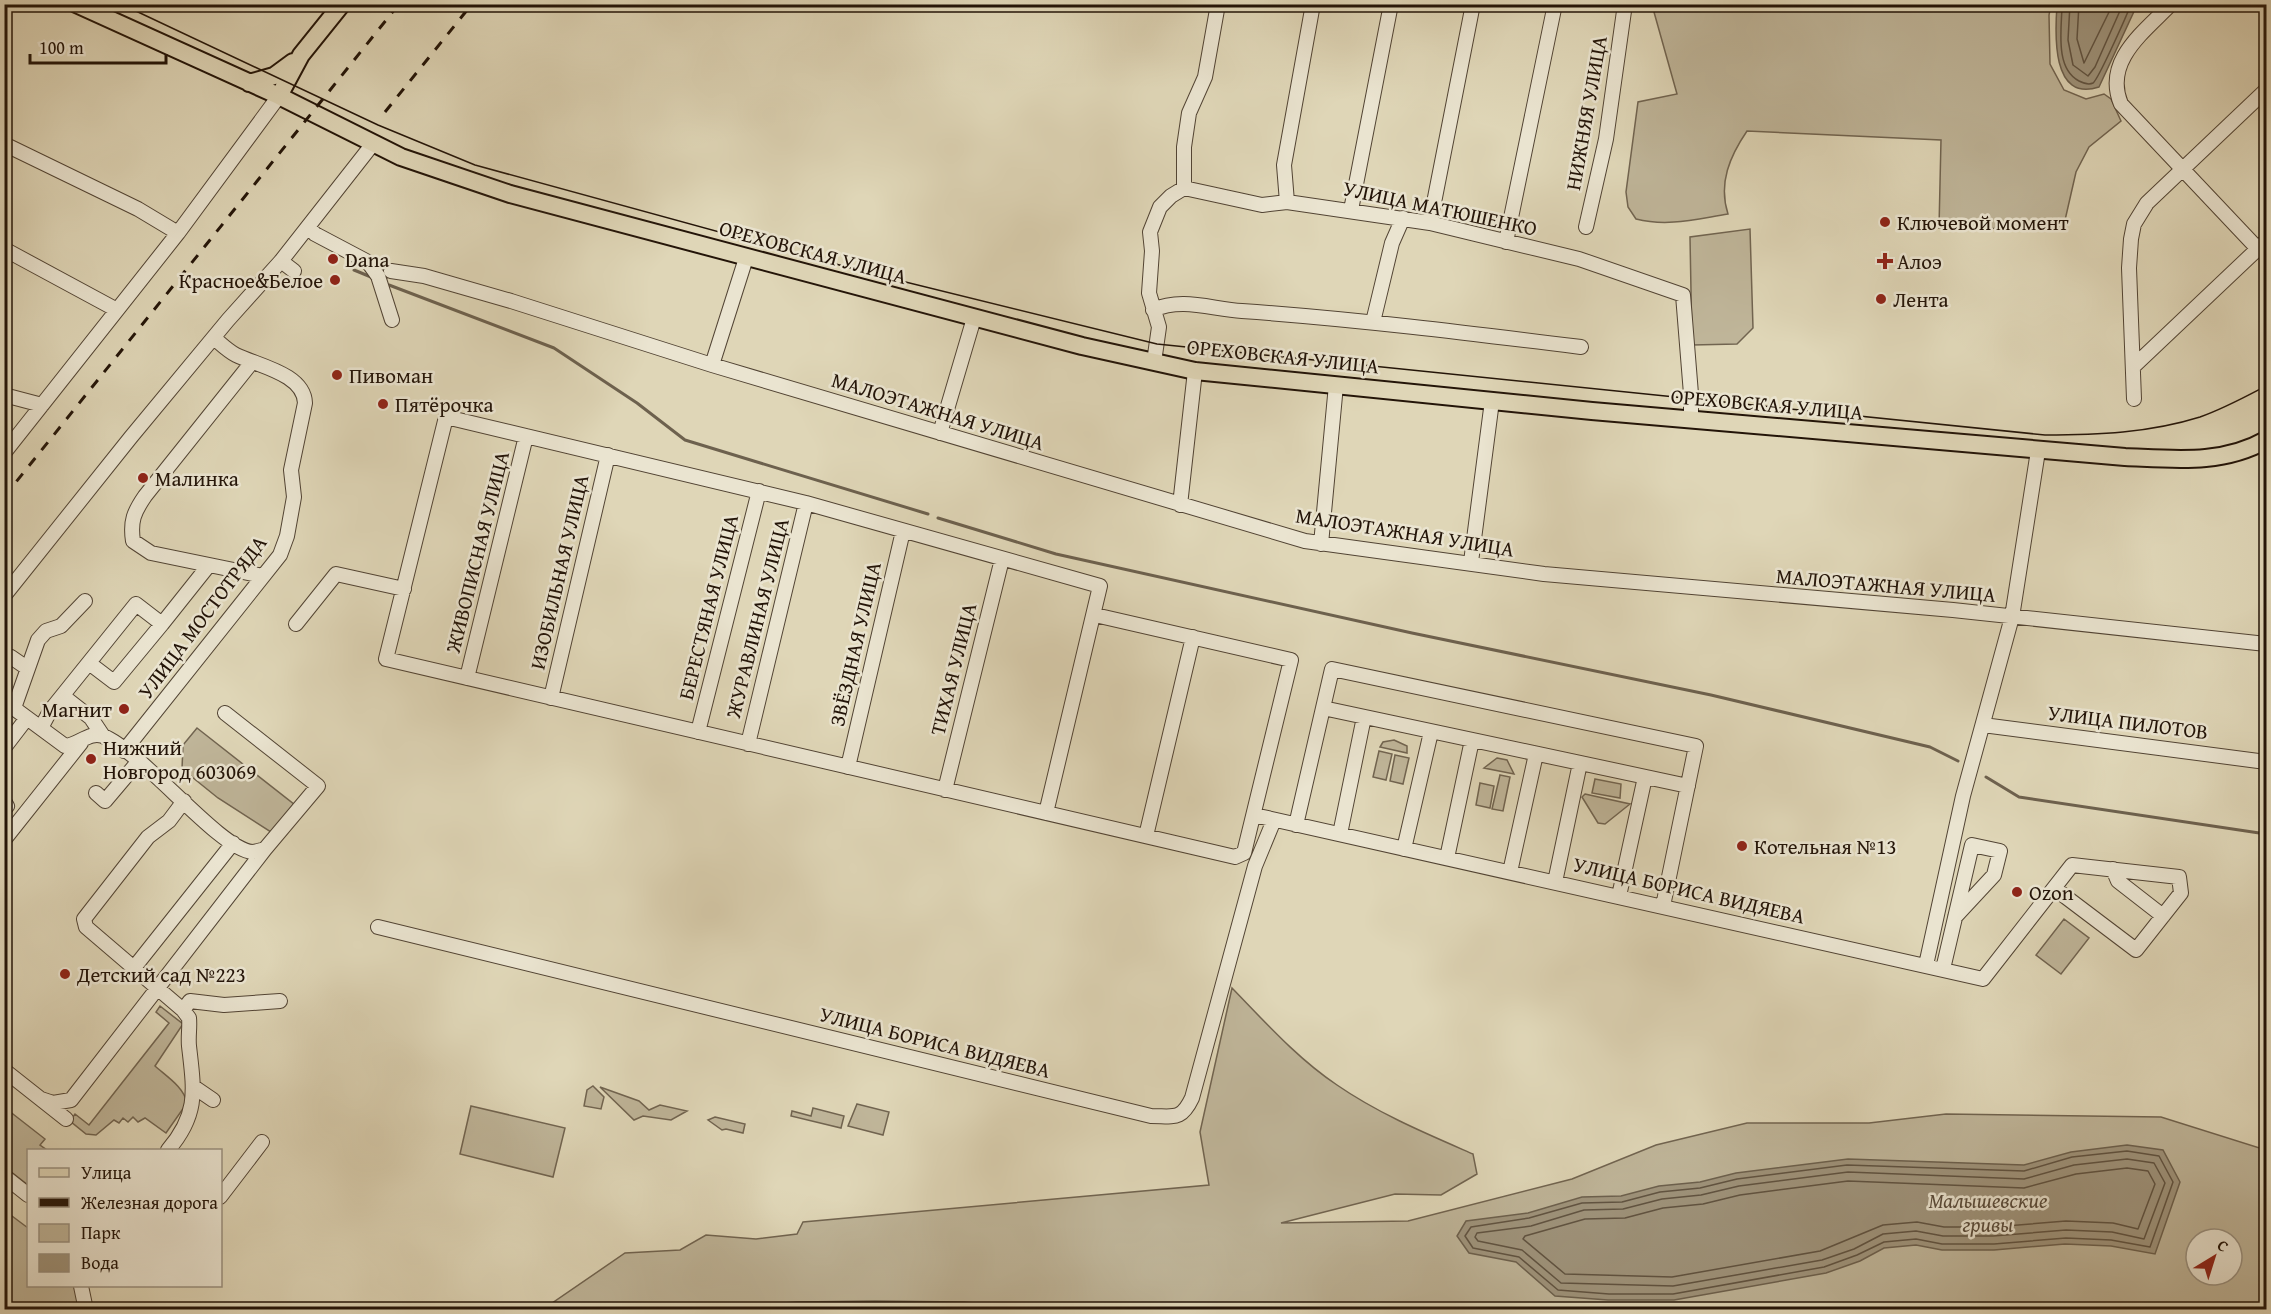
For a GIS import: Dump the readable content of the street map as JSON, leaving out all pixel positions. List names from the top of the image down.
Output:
{
  "streets": {
    "main road": ["ОРЕХОВСКАЯ УЛИЦА"],
    "street": [
      "НИЖНЯЯ УЛИЦА",
      "УЛИЦА МАТЮШЕНКО",
      "МАЛОЭТАЖНАЯ УЛИЦА",
      "ЖИВОПИСНАЯ УЛИЦА",
      "ИЗОБИЛЬНАЯ УЛИЦА",
      "БЕРЕСТЯНАЯ УЛИЦА",
      "УЛИЦА МОСТОТРЯДА",
      "ЖУРАВЛИНАЯ УЛИЦА",
      "ЗВЁЗДНАЯ УЛИЦА",
      "ТИХАЯ УЛИЦА",
      "УЛИЦА ПИЛОТОВ",
      "УЛИЦА БОРИСА ВИДЯЕВА"
    ]
  },
  "crossings": [
    ["УЛИЦА МАТЮШЕНКО", "ОРЕХОВСКАЯ УЛИЦА"]
  ],
  "parks": ["Малышевские гривы"],
  "places": {
    "other": [
      "Ключевой момент",
      "Dana",
      "Красное&Белое",
      "Лента",
      "Пивоман",
      "Пятёрочка",
      "Малинка",
      "Магнит",
      "Нижний Новгород 603069",
      "Котельная №13",
      "Ozon",
      "Детский сад №223"
    ],
    "health": ["Алоэ"]
  },
  "legend": [
    "Улица",
    "Железная дорога",
    "Парк",
    "Вода"
  ],
  "scale_bar": "100 m",
  "north": "top right"
}
